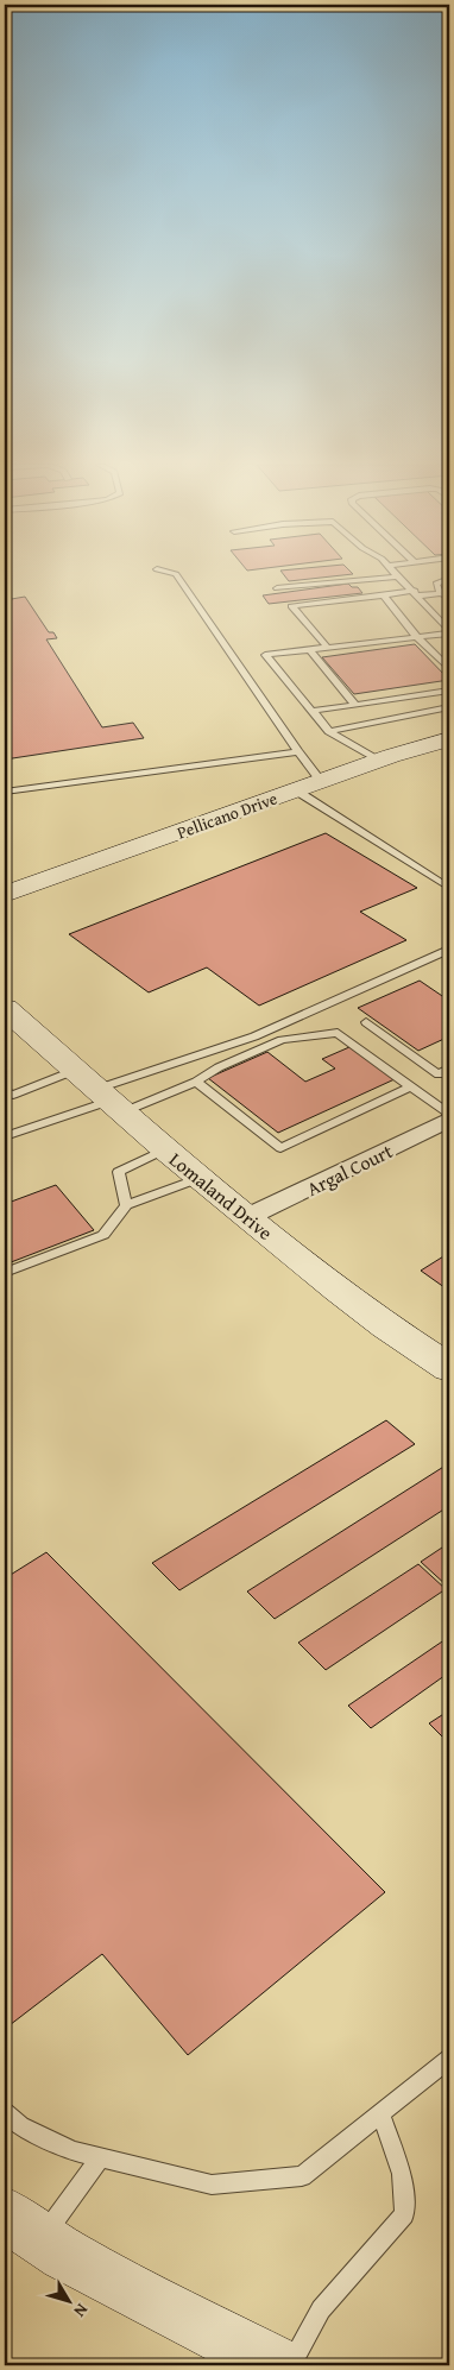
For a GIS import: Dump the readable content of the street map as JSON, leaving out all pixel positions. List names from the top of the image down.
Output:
{
  "streets": {
    "street": ["Pellicano Drive", "Argal Court", "Lomaland Drive"]
  },
  "crossings": [
    ["Argal Court", "Lomaland Drive"]
  ],
  "north": "bottom right"
}
